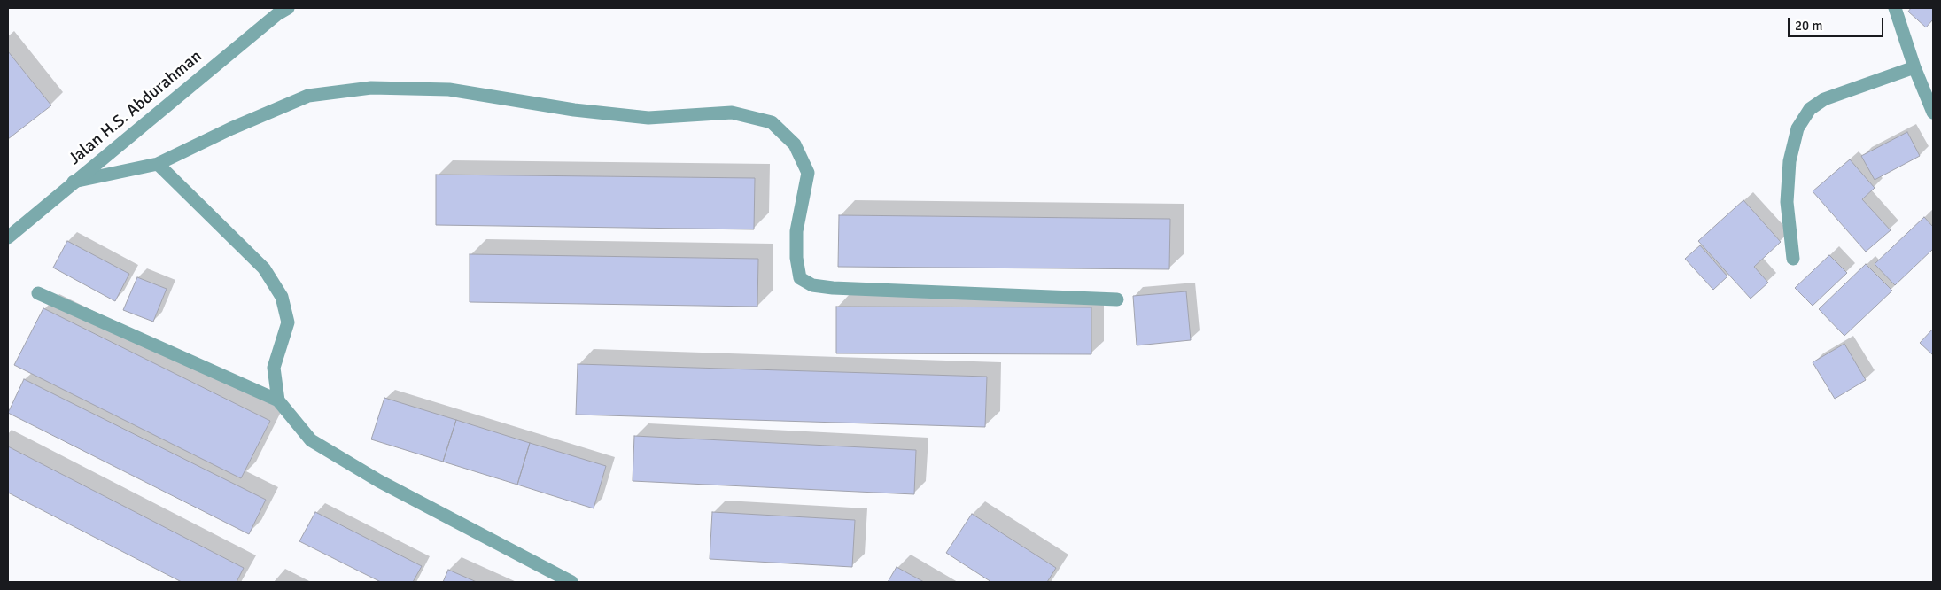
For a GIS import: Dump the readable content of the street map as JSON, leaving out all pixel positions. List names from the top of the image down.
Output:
{
  "streets": {
    "street": ["Jalan H.S. Abdurahman"]
  },
  "scale_bar": "20 m"
}
